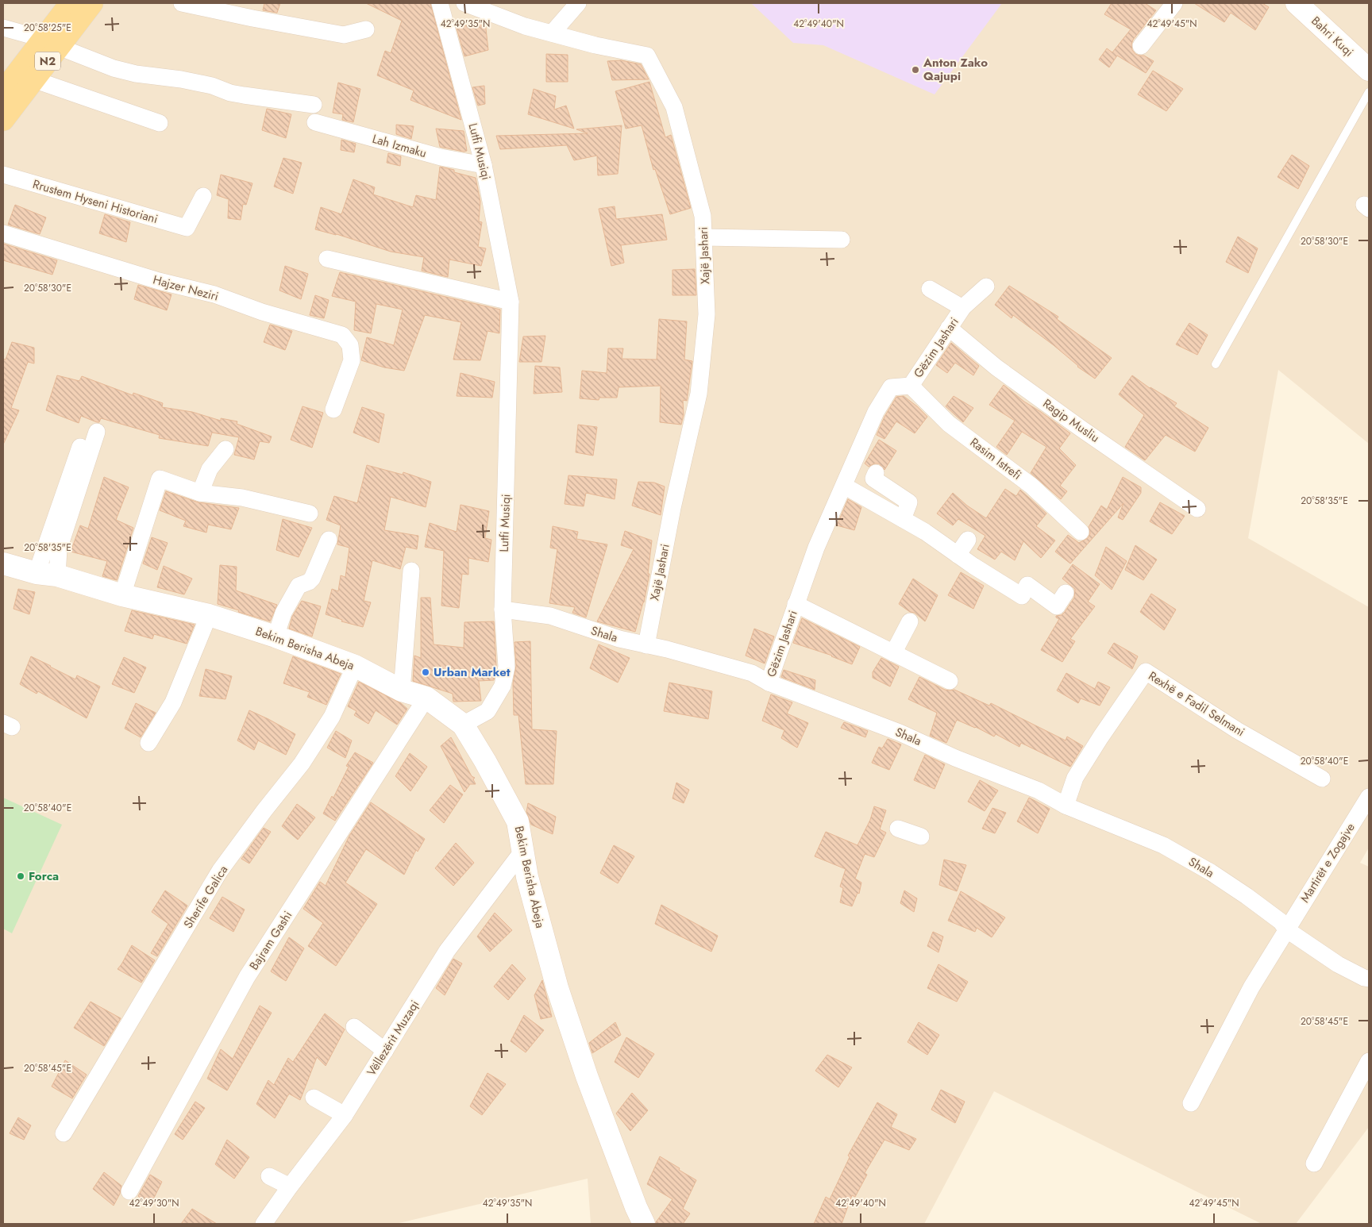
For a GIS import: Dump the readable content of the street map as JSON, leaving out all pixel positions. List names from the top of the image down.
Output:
{
  "streets": {
    "main road": ["N2"],
    "street": [
      "Bahri Kuqi",
      "Lah Izmaku",
      "Lutfi Musiqi",
      "Rrustem Hyseni Historiani",
      "Xajë Jashari",
      "Hajzer Neziri",
      "Gëzim Jashari",
      "Ragip Musliu",
      "Rasim Istrefi",
      "Shala",
      "Bekim Berisha Abeja",
      "Rexhë e Fadil Selmani",
      "Martirët e Zogajve",
      "Sherife Galica",
      "Bajram Gashi",
      "Vëllezërit Muzaqi"
    ]
  },
  "crossings": [
    ["Lah Izmaku", "Lutfi Musiqi"],
    ["Lutfi Musiqi", "Shala"],
    ["Lutfi Musiqi", "Bekim Berisha Abeja"],
    ["Xajë Jashari", "Shala"],
    ["Gëzim Jashari", "Ragip Musliu"],
    ["Gëzim Jashari", "Rasim Istrefi"],
    ["Gëzim Jashari", "Shala"],
    ["Shala", "Rexhë e Fadil Selmani"],
    ["Shala", "Martirët e Zogajve"],
    ["Bekim Berisha Abeja", "Sherife Galica"],
    ["Bekim Berisha Abeja", "Bajram Gashi"],
    ["Bekim Berisha Abeja", "Vëllezërit Muzaqi"]
  ],
  "places": ["Anton Zako Qajupi", "Urban Market", "Forca"],
  "coordinates": [
    "42°49'35\"N",
    "42°49'40\"N",
    "42°49'45\"N",
    "20°58'25\"E",
    "20°58'30\"E",
    "20°58'35\"E",
    "20°58'40\"E",
    "20°58'45\"E",
    "42°49'30\"N"
  ]
}
